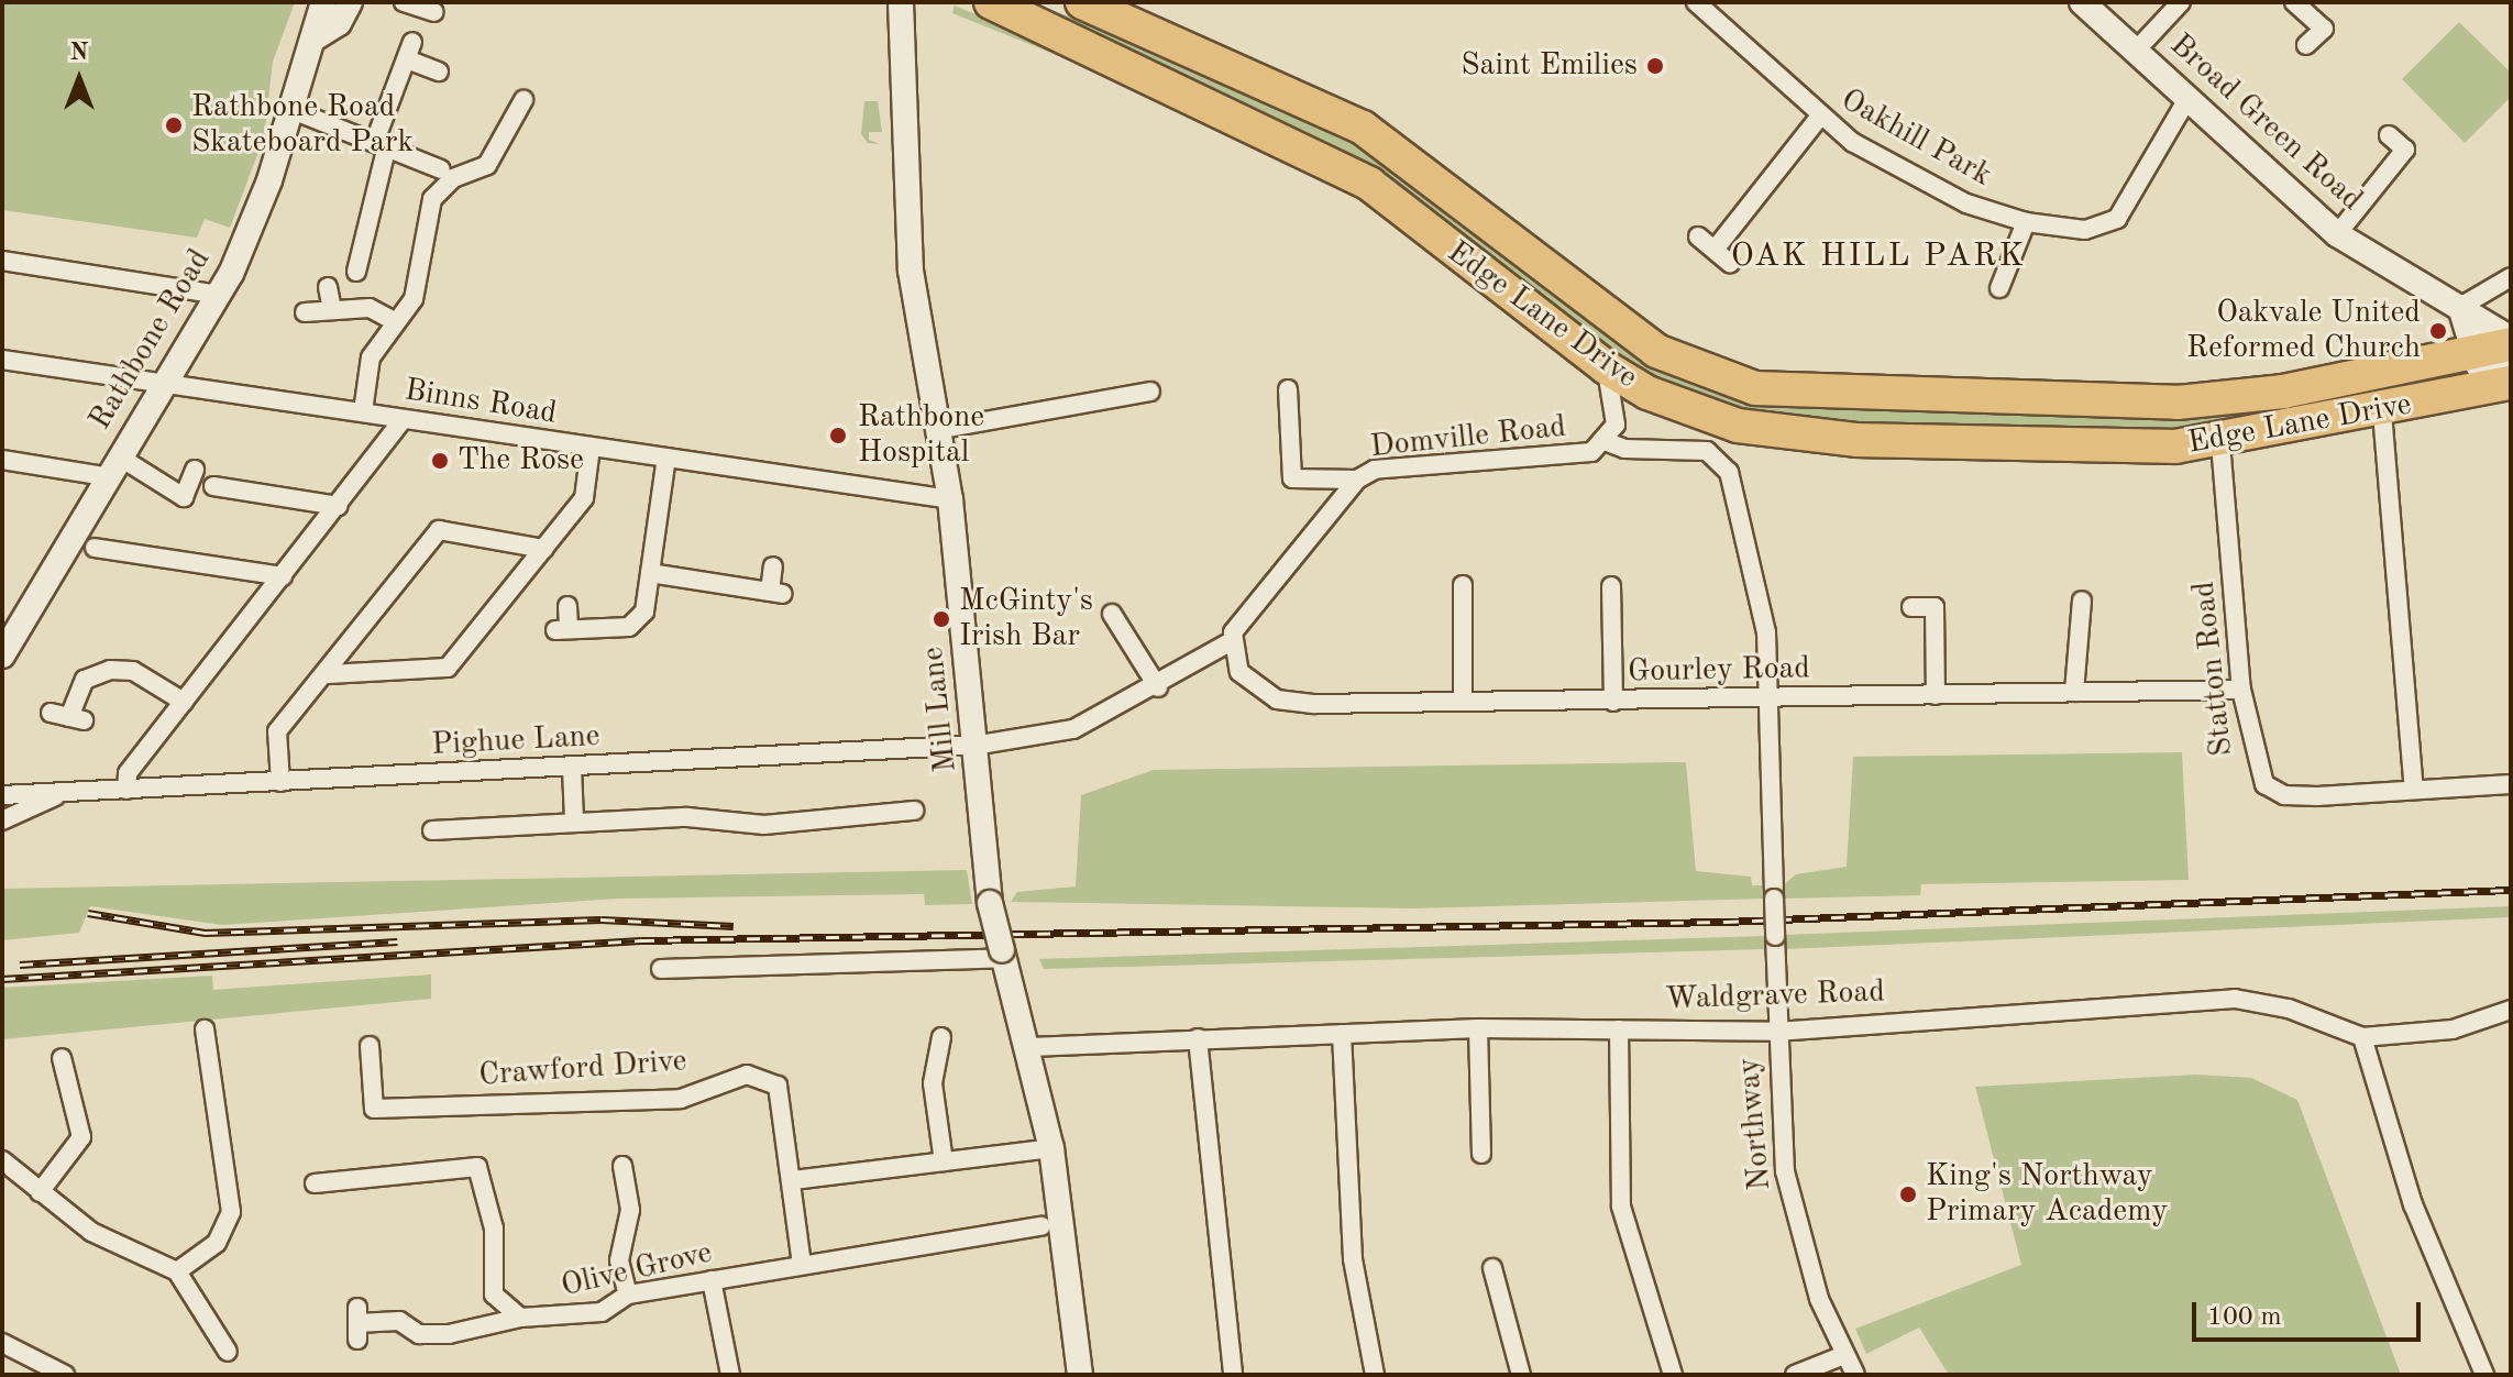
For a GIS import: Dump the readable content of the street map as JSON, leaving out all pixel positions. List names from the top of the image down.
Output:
{
  "streets": {
    "highway": ["Edge Lane Drive"],
    "main road": ["Broad Green Road", "Rathbone Road", "Mill Lane"],
    "street": [
      "Oakhill Park",
      "Binns Road",
      "Domville Road",
      "Statton Road",
      "Gourley Road",
      "Pighue Lane",
      "Waldgrave Road",
      "Crawford Drive",
      "Northway",
      "Olive Grove"
    ]
  },
  "crossings": [
    ["Broad Green Road", "Oakhill Park"],
    ["Broad Green Road", "Edge Lane Drive"],
    ["Edge Lane Drive", "Domville Road"],
    ["Edge Lane Drive", "Statton Road"],
    ["Rathbone Road", "Binns Road"],
    ["Binns Road", "Mill Lane"],
    ["Domville Road", "Gourley Road"],
    ["Domville Road", "Pighue Lane"],
    ["Domville Road", "Northway"],
    ["Statton Road", "Gourley Road"],
    ["Gourley Road", "Pighue Lane"],
    ["Gourley Road", "Northway"],
    ["Mill Lane", "Pighue Lane"],
    ["Mill Lane", "Waldgrave Road"],
    ["Waldgrave Road", "Northway"],
    ["Crawford Drive", "Olive Grove"]
  ],
  "districts": ["OAK HILL PARK"],
  "places": [
    "Saint Emilies",
    "Rathbone Road Skateboard Park",
    "Oakvale United Reformed Church",
    "Rathbone Hospital",
    "The Rose",
    "McGinty's Irish Bar",
    "King's Northway Primary Academy"
  ],
  "scale_bar": "100 m",
  "north": "top"
}
